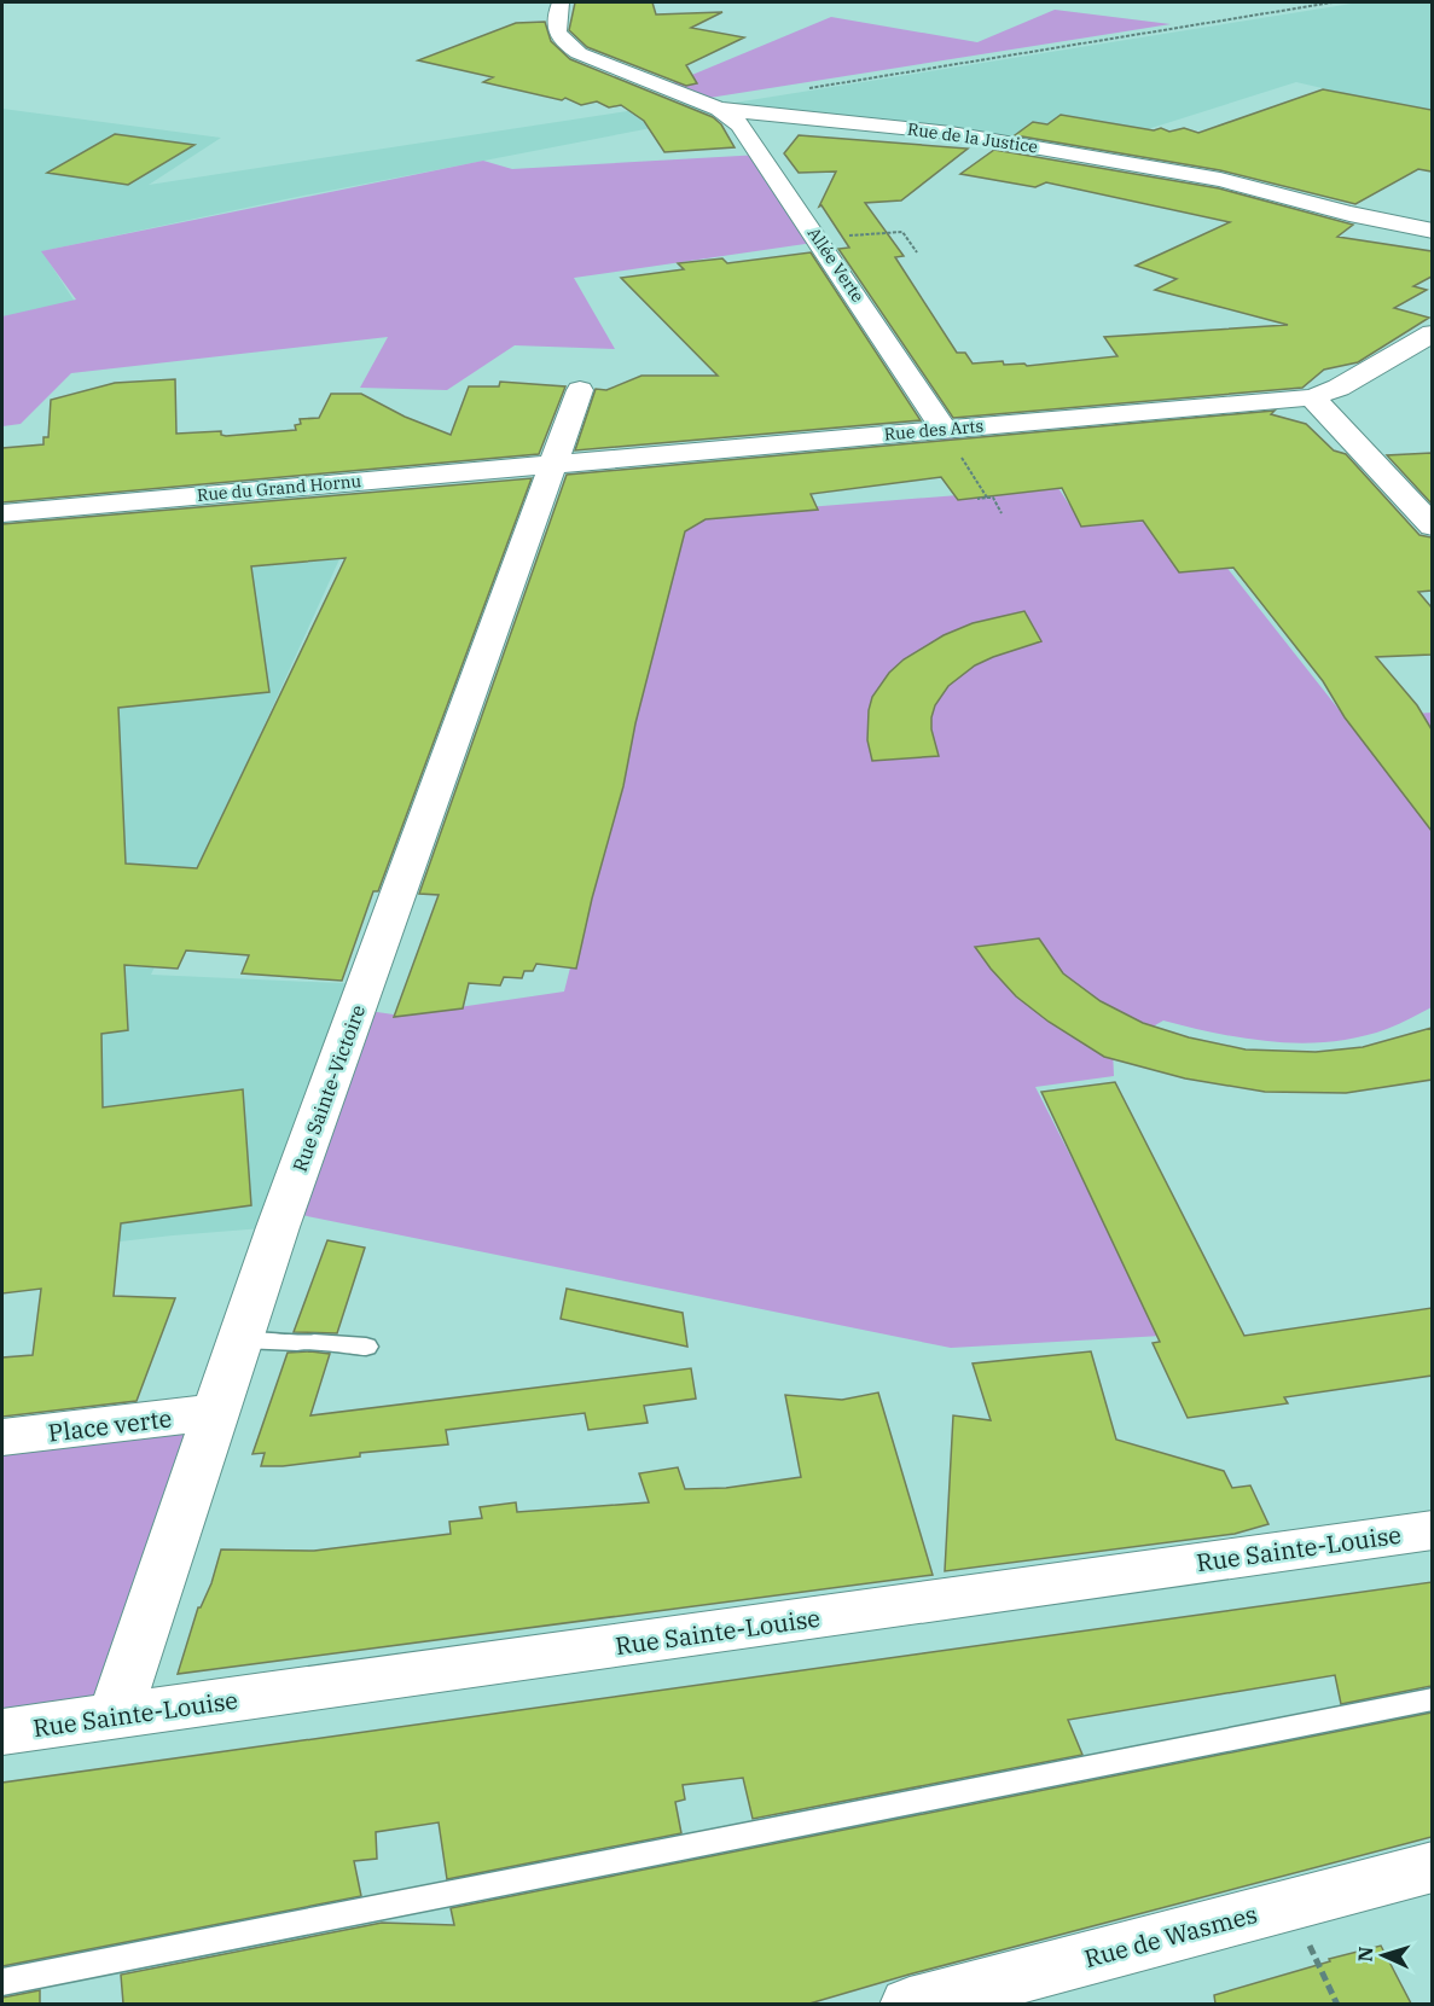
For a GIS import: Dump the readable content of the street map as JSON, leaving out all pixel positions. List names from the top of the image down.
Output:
{
  "streets": {
    "street": [
      "Rue de la Justice",
      "Allée Verte",
      "Rue des Arts",
      "Rue du Grand Hornu",
      "Rue Sainte-Victoire",
      "Place verte",
      "Rue Sainte-Louise",
      "Rue de Wasmes"
    ]
  },
  "crossings": [
    ["Rue de la Justice", "Allée Verte"],
    ["Allée Verte", "Rue des Arts"],
    ["Rue des Arts", "Rue du Grand Hornu"],
    ["Rue des Arts", "Rue Sainte-Victoire"],
    ["Rue du Grand Hornu", "Rue Sainte-Victoire"],
    ["Rue Sainte-Victoire", "Place verte"],
    ["Rue Sainte-Victoire", "Rue Sainte-Louise"]
  ],
  "north": "left"
}
